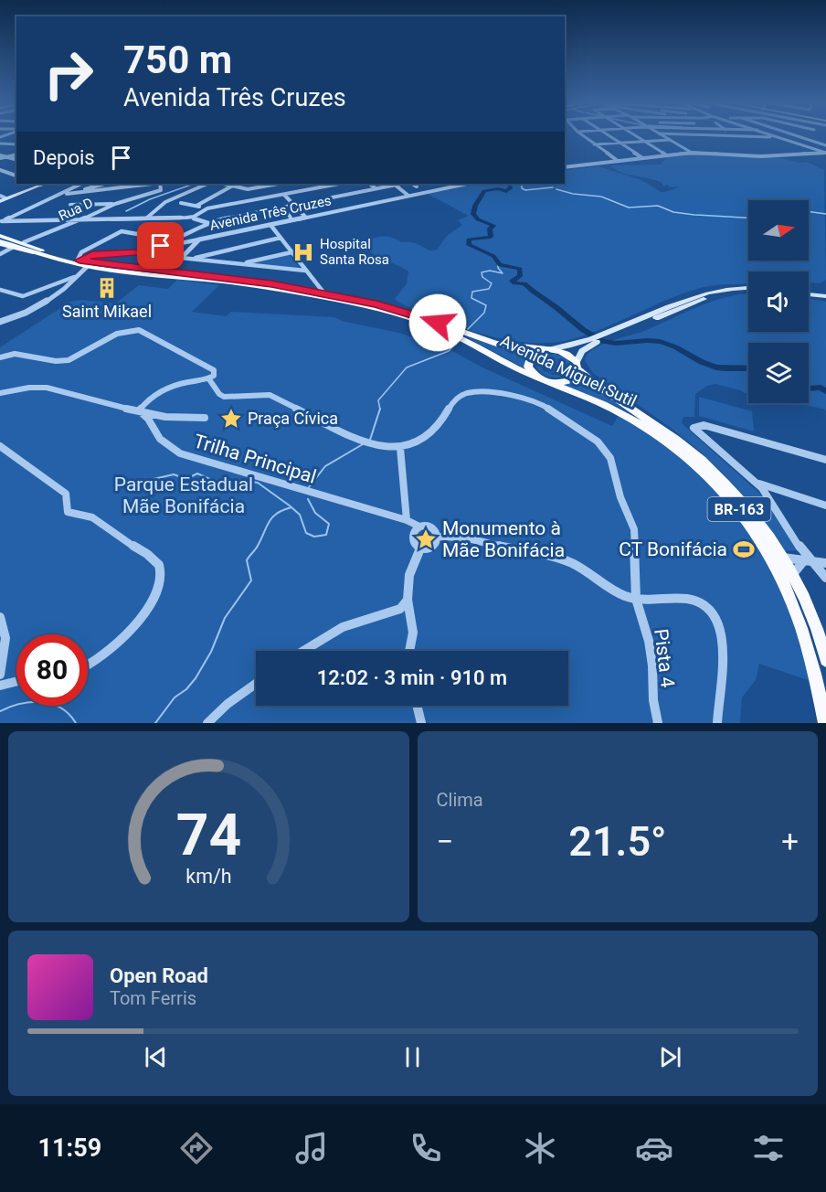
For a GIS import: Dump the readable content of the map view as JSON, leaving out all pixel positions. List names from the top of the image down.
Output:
{
  "streets": {
    "highway": ["Avenida Miguel Sutil", "BR-163"],
    "street": [
      "Rua D",
      "Avenida Três Cruzes",
      "Trilha Principal",
      "Pista 4"
    ]
  },
  "crossings": [
    ["Rua D", "Avenida Miguel Sutil"],
    ["Avenida Três Cruzes", "Avenida Miguel Sutil"],
    ["Avenida Miguel Sutil", "BR-163"]
  ],
  "parks": ["Parque Estadual Mãe Bonifácia"],
  "places": {
    "hospital": ["Hospital Santa Rosa"],
    "building": ["Saint Mikael"],
    "place": ["Praça Cívica", "Monumento à Mãe Bonifácia"],
    "sports": ["CT Bonifácia"]
  },
  "north": "right",
  "page": {
    "turn": ["750 m", "Avenida Três Cruzes"],
    "then": "Depois",
    "limit": "80",
    "trip": "12:02 · 3 min · 910 m",
    "tile": "Clima",
    "heat": ["−", "21.5°", "+"],
    "song": ["Open Road", "Tom Ferris"],
    "tabs": "11:59",
    "gauge": ["74", "km/h"]
  }
}
